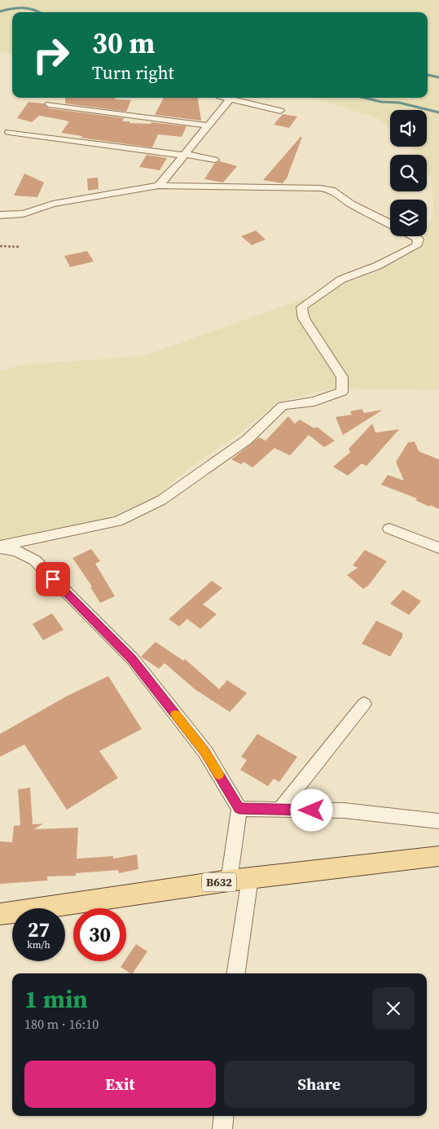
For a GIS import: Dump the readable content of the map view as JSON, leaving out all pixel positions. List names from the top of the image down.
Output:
{
  "streets": {
    "main road": ["B632"]
  },
  "page": {
    "turn": ["30 m", "Turn right"],
    "speed": "27 km/h",
    "limit": "30",
    "heading": ["1 min", "180 m · 16:10"],
    "buttons": ["Exit", "Share"]
  }
}
